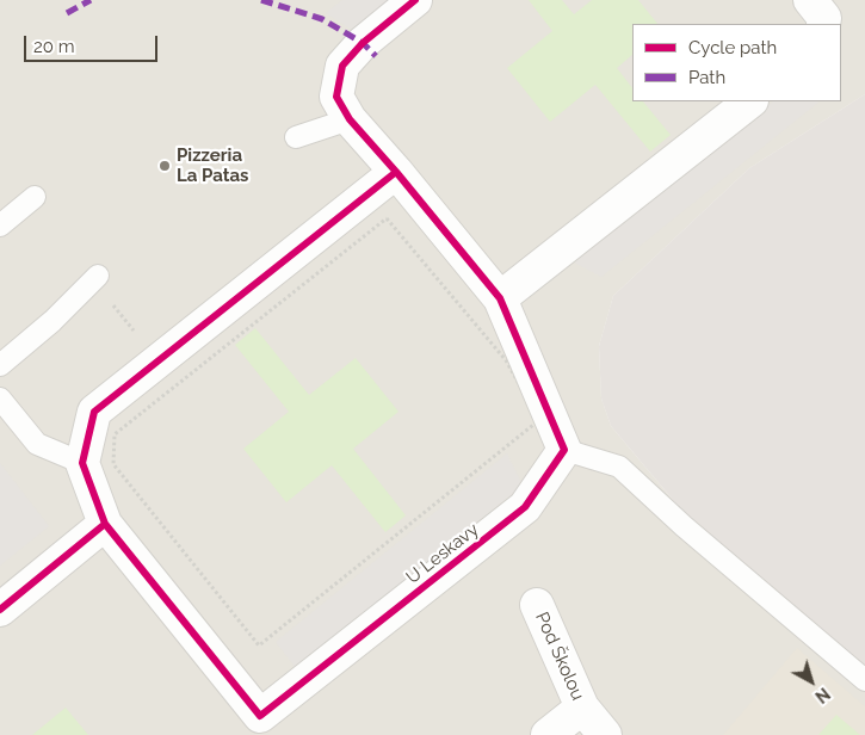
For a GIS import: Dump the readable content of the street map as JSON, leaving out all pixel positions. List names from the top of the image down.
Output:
{
  "streets": {
    "street": ["U Leskavy", "Pod Školou"]
  },
  "places": ["Pizzeria La Patas"],
  "legend": ["Cycle path", "Path"],
  "scale_bar": "20 m",
  "north": "bottom right"
}
